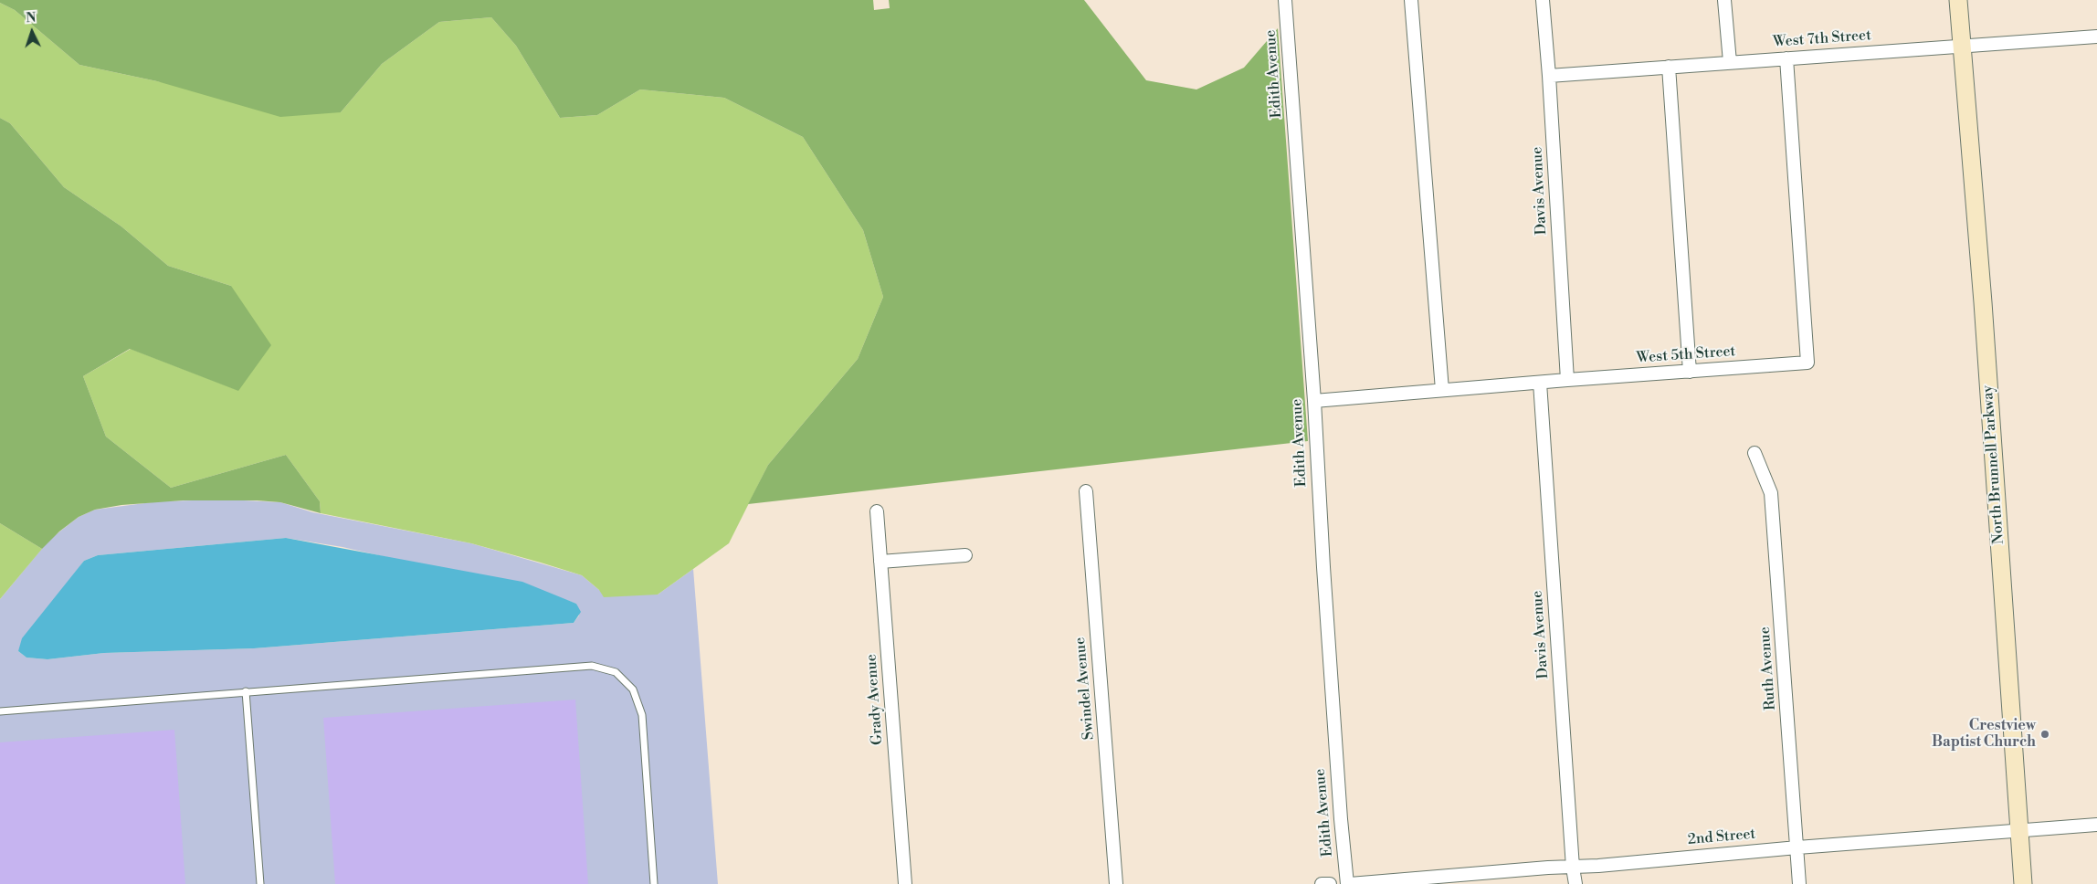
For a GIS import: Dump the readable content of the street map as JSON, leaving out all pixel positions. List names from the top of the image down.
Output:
{
  "streets": {
    "street": [
      "West 7th Street",
      "Edith Avenue",
      "Davis Avenue",
      "West 5th Street",
      "North Brunnell Parkway",
      "Ruth Avenue",
      "Swindel Avenue",
      "Grady Avenue",
      "2nd Street"
    ]
  },
  "crossings": [
    ["West 7th Street", "Davis Avenue"],
    ["West 7th Street", "West 5th Street"],
    ["West 7th Street", "North Brunnell Parkway"],
    ["Edith Avenue", "2nd Street"],
    ["Davis Avenue", "West 5th Street"],
    ["Davis Avenue", "2nd Street"],
    ["North Brunnell Parkway", "2nd Street"],
    ["Ruth Avenue", "2nd Street"]
  ],
  "places": ["Crestview Baptist Church"],
  "north": "top"
}
